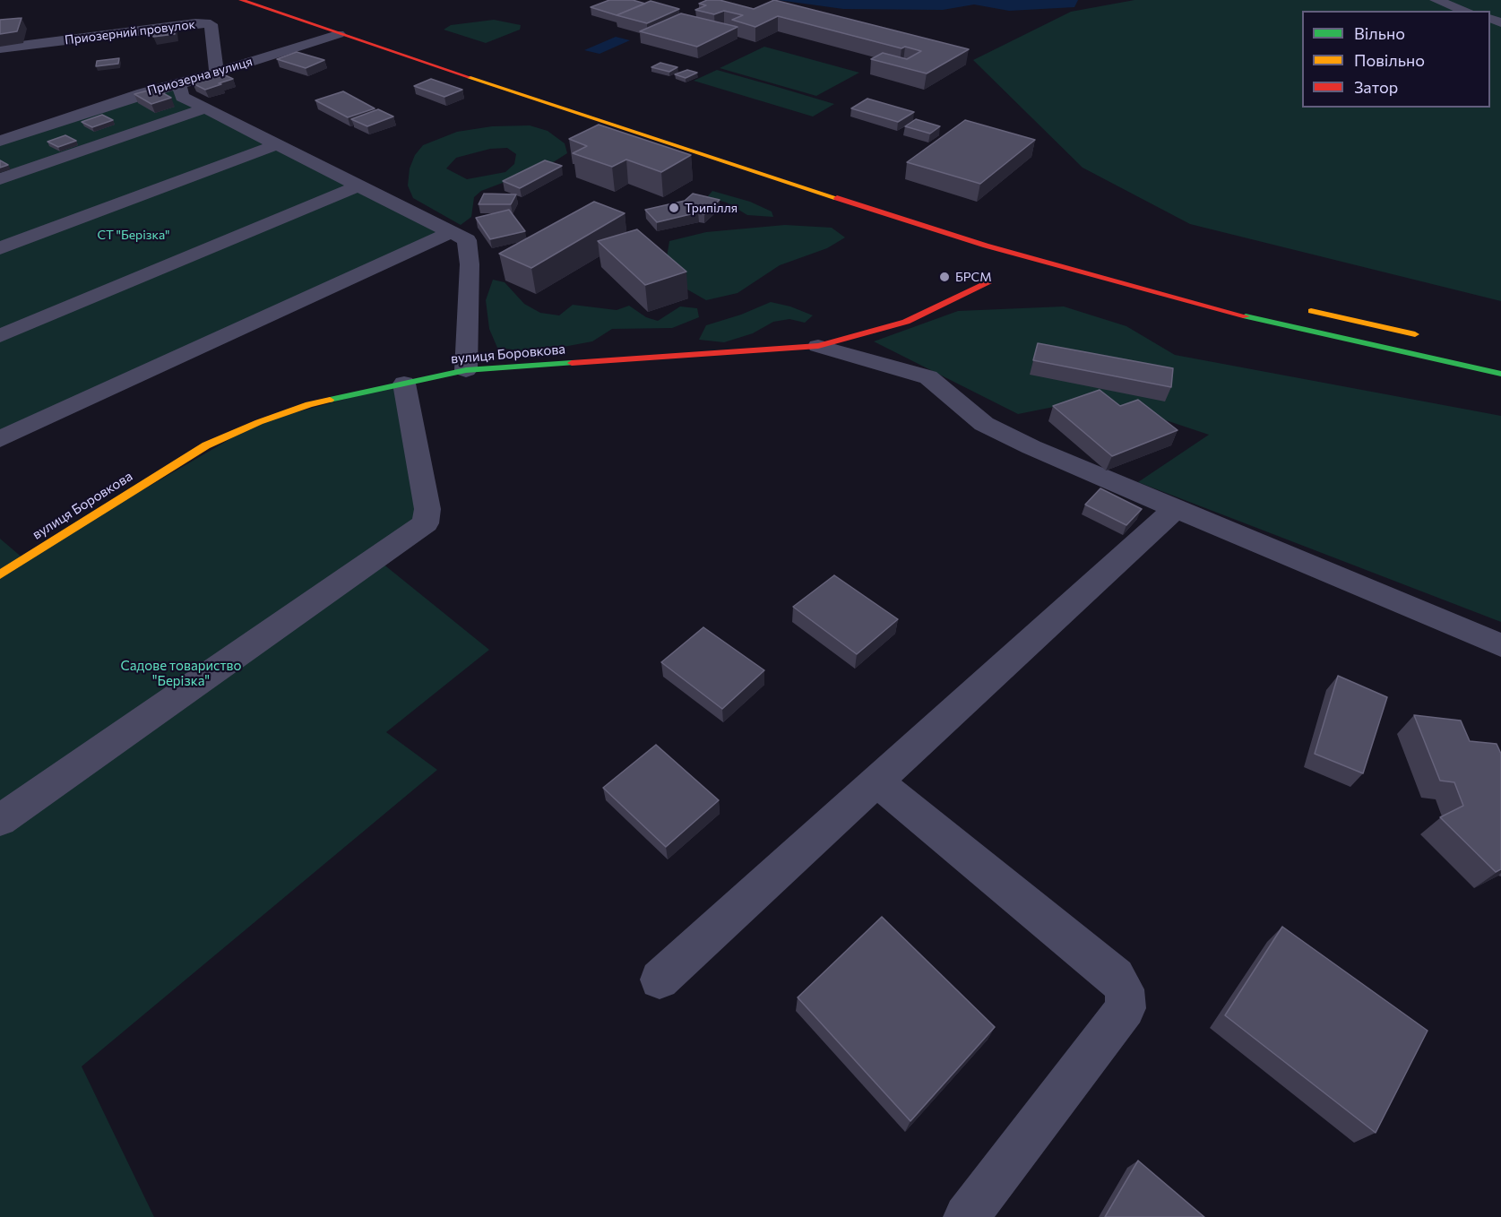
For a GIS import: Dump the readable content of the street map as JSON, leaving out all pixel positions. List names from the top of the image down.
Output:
{
  "streets": {
    "main road": ["вулиця Боровкова"],
    "street": ["Приозерний провулок", "Приозерна вулиця"]
  },
  "crossings": [
    ["Приозерний провулок", "Приозерна вулиця"]
  ],
  "parks": ["СТ \"Берізка\"", "Садове товариство \"Берізка\""],
  "places": ["Трипілля", "БРСМ"],
  "legend": ["Вільно", "Повільно", "Затор"]
}
